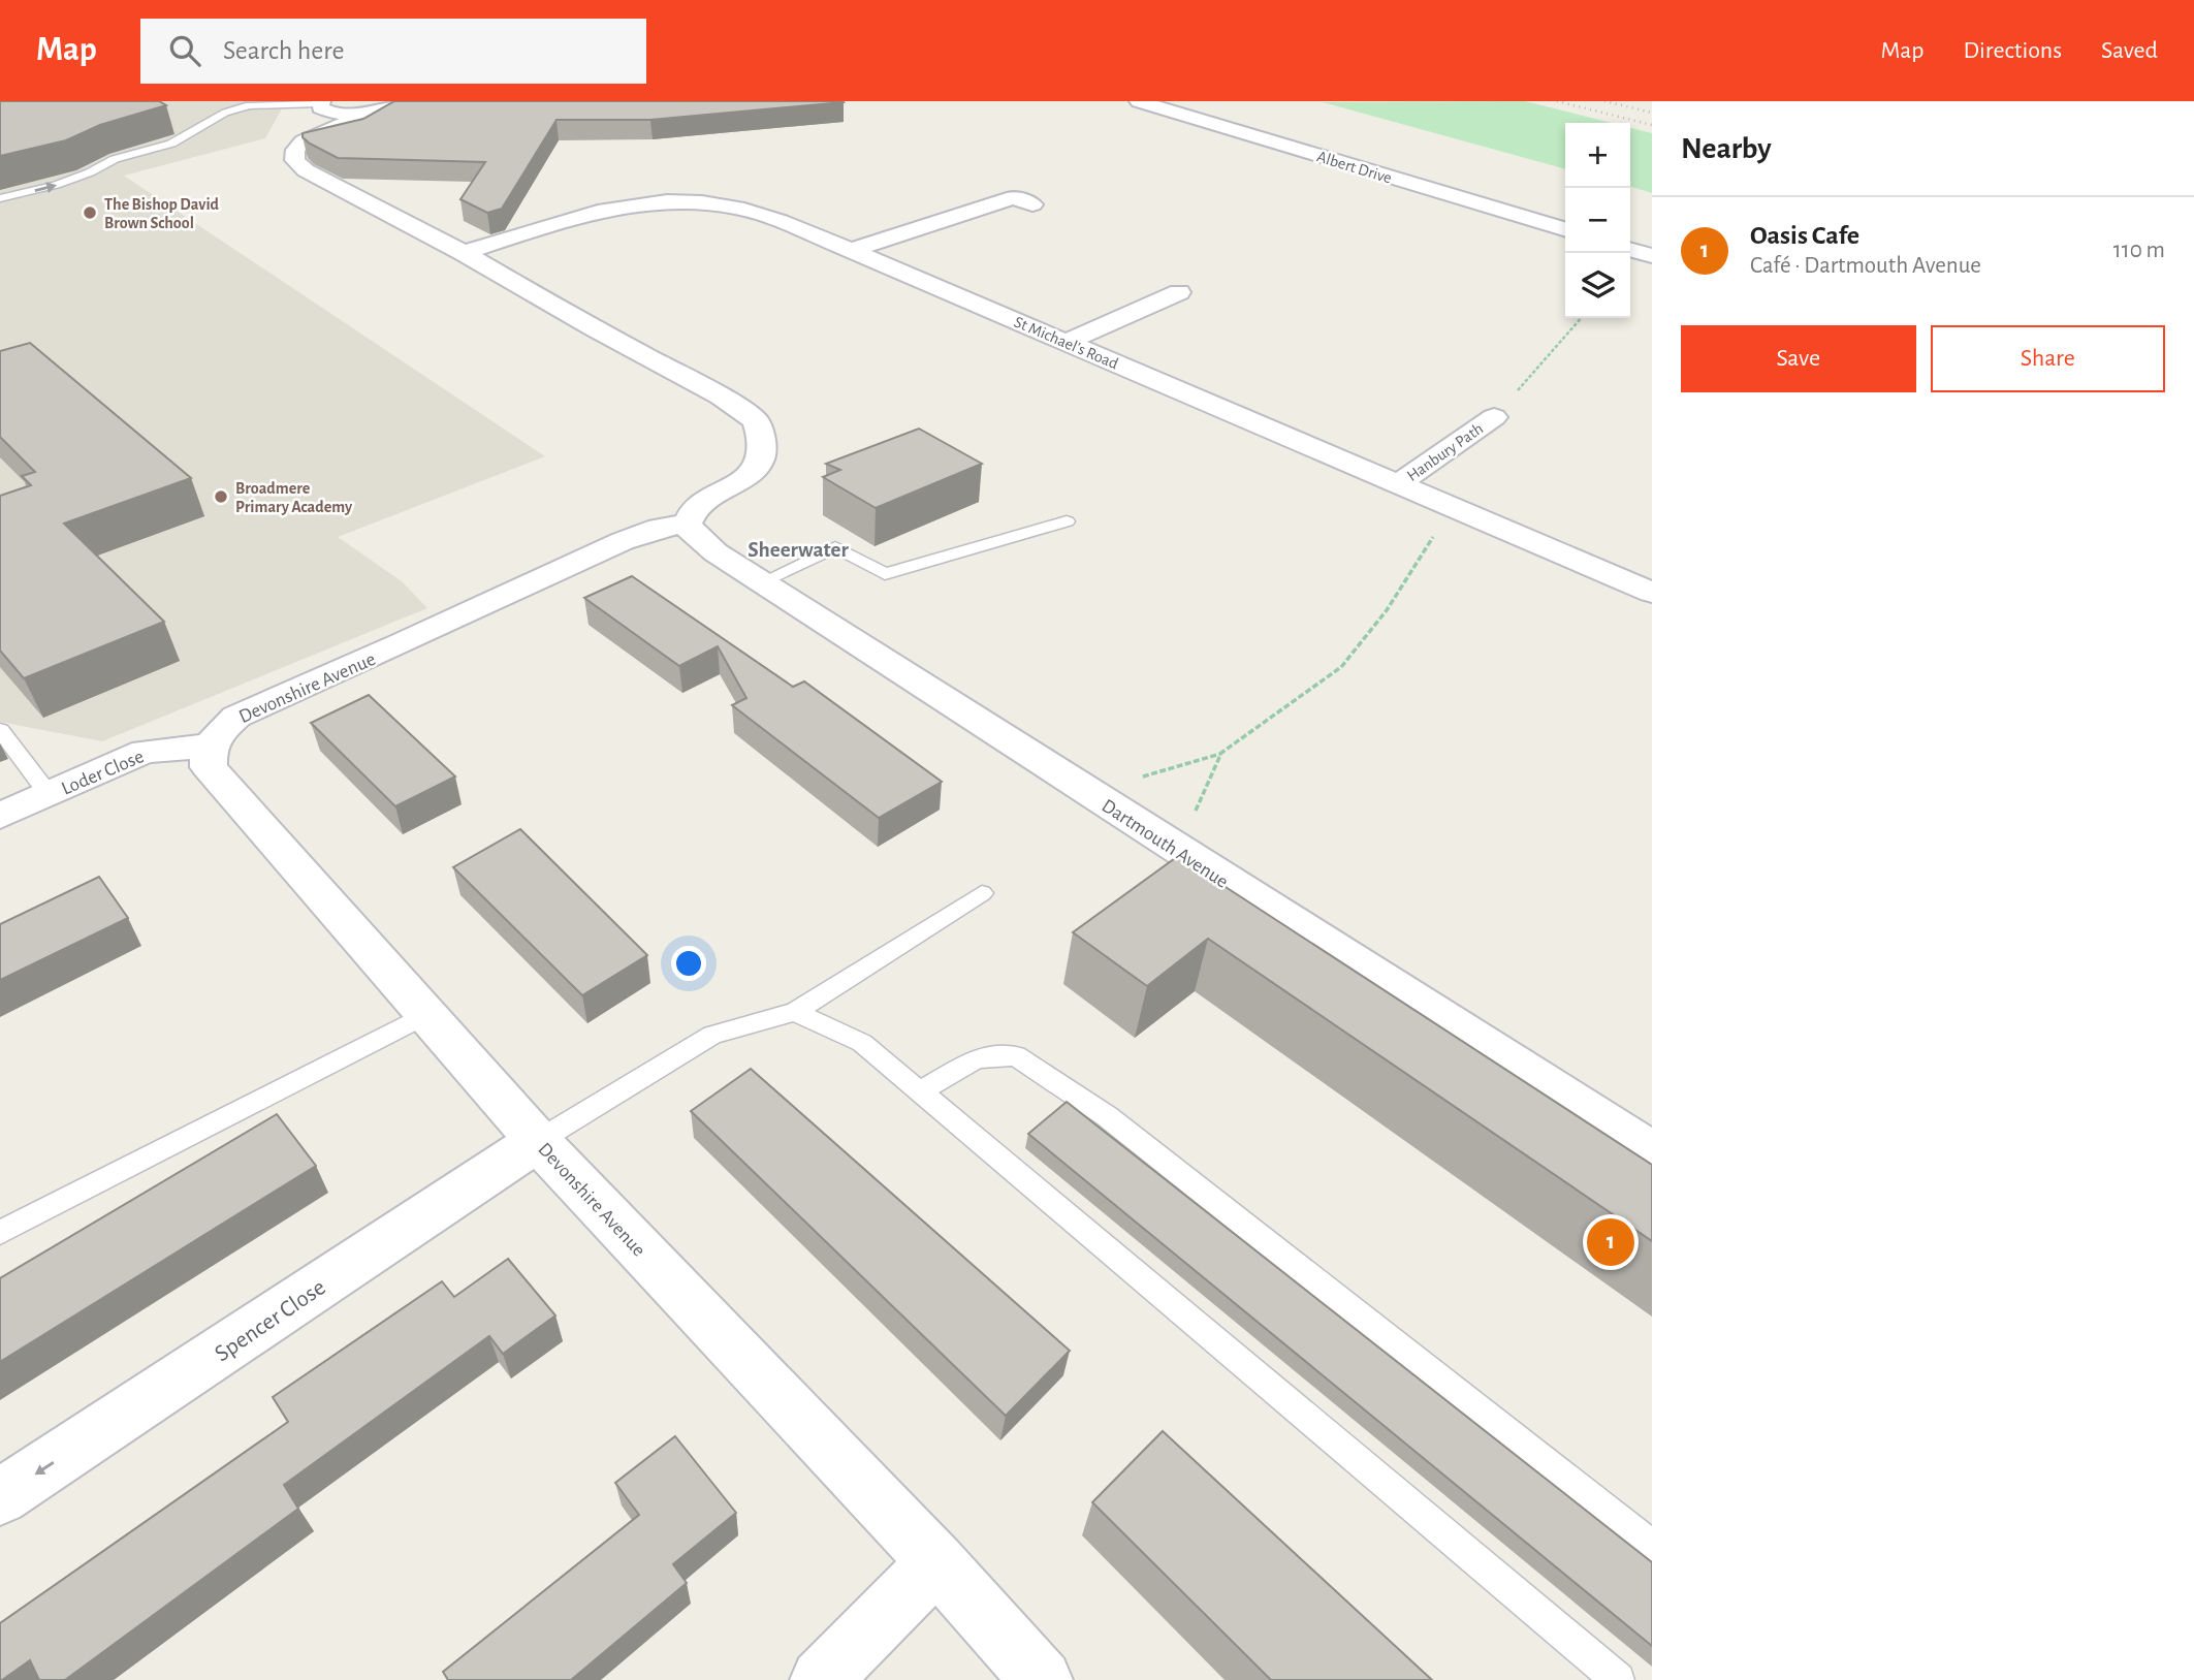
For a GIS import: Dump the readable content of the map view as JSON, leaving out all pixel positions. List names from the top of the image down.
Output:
{
  "streets": {
    "street": [
      "Albert Drive",
      "St Michael's Road",
      "Hanbury Path",
      "Devonshire Avenue",
      "Loder Close",
      "Dartmouth Avenue",
      "Spencer Close"
    ]
  },
  "crossings": [
    ["St Michael's Road", "Hanbury Path"],
    ["Devonshire Avenue", "Loder Close"],
    ["Devonshire Avenue", "Dartmouth Avenue"],
    ["Devonshire Avenue", "Spencer Close"]
  ],
  "one_way": ["Spencer Close"],
  "districts": ["Sheerwater"],
  "places": ["The Bishop David Brown School", "Broadmere Primary Academy"],
  "page": {
    "header": "Map",
    "search": "Search here",
    "nav": ["Map", "Directions", "Saved"],
    "heading": "Nearby",
    "map_buttons": ["+", "−"],
    "list": [
      {
        "mark": "1",
        "name": "Oasis Cafe",
        "note": "Café · Dartmouth Avenue",
        "value": "110 m"
      }
    ],
    "buttons": ["Save", "Share"],
    "pins": "1"
  }
}
